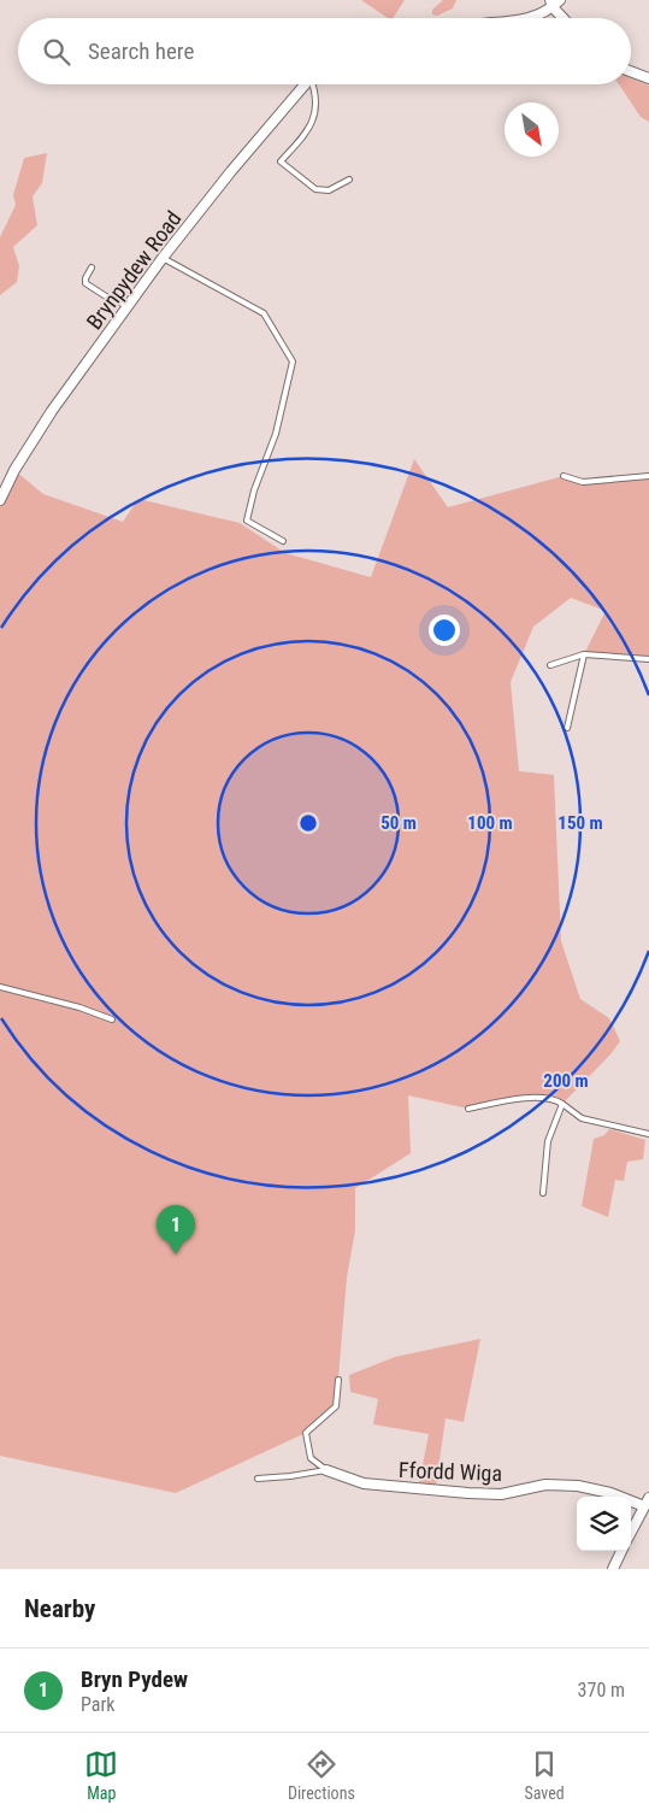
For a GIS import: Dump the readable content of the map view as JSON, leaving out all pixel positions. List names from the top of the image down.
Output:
{
  "streets": {
    "street": ["Brynpydew Road", "Ffordd Wiga"]
  },
  "north": "bottom right",
  "page": {
    "search": "Search here",
    "pins": "1",
    "heading": "Nearby",
    "list": [
      {
        "mark": "1",
        "name": "Bryn Pydew",
        "note": "Park",
        "value": "370 m"
      }
    ],
    "nav": ["Map", "Directions", "Saved"]
  },
  "rings": [
    "50 m",
    "100 m",
    "150 m",
    "200 m"
  ]
}
